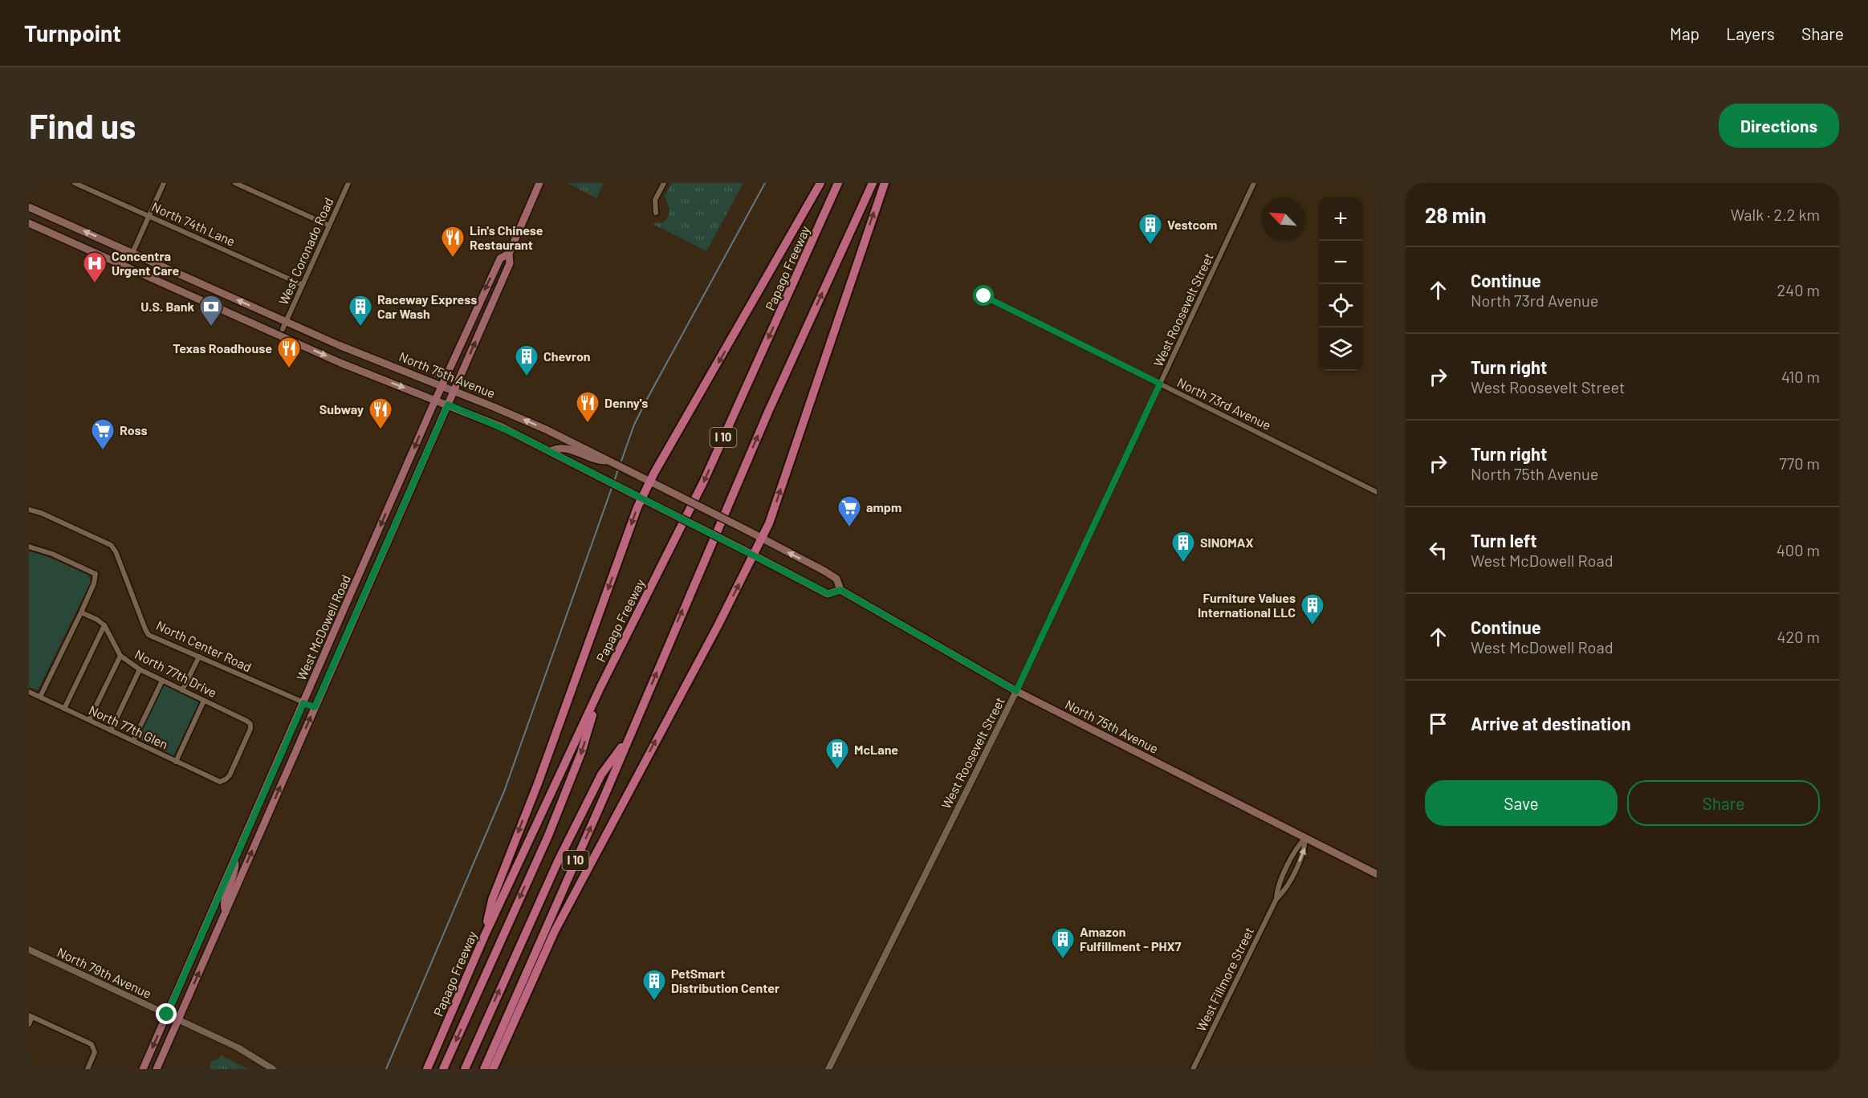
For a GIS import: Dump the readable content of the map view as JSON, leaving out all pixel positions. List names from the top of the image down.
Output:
{
  "streets": {
    "highway": ["Papago Freeway", "I 10"],
    "main road": ["North 75th Avenue", "West McDowell Road"],
    "street": [
      "North 74th Lane",
      "West Coronado Road",
      "West Roosevelt Street",
      "North 73rd Avenue",
      "North Center Road",
      "North 77th Drive",
      "North 77th Glen",
      "North 79th Avenue",
      "West Fillmore Street"
    ]
  },
  "crossings": [
    ["North 74th Lane", "West Coronado Road"],
    ["West Coronado Road", "North 75th Avenue"],
    ["West Roosevelt Street", "North 75th Avenue"],
    ["West Roosevelt Street", "North 73rd Avenue"],
    ["North 75th Avenue", "West McDowell Road"],
    ["North 75th Avenue", "West Fillmore Street"],
    ["West McDowell Road", "North Center Road"],
    ["West McDowell Road", "North 79th Avenue"],
    ["North 77th Drive", "North 77th Glen"]
  ],
  "places": {
    "building": [
      "Vestcom",
      "Raceway Express Car Wash",
      "Chevron",
      "SINOMAX",
      "Furniture Values International LLC",
      "McLane",
      "Amazon Fulfillment - PHX7",
      "PetSmart Distribution Center"
    ],
    "restaurant": [
      "Lin's Chinese Restaurant",
      "Texas Roadhouse",
      "Denny's",
      "Subway"
    ],
    "hospital": ["Concentra Urgent Care"],
    "bank": ["U.S. Bank"],
    "supermarket": ["Ross", "ampm"]
  },
  "north": "top left",
  "page": {
    "header": "Turnpoint",
    "nav": ["Map", "Layers", "Share"],
    "buttons": [
      "Directions",
      ["Save", "Share"]
    ],
    "title": "Find us",
    "heading": ["28 min", "Walk · 2.2 km"],
    "map_buttons": ["+", "−"],
    "list": [
      ["Continue", "North 73rd Avenue", "240 m"],
      ["Turn right", "West Roosevelt Street", "410 m"],
      ["Turn right", "North 75th Avenue", "770 m"],
      ["Turn left", "West McDowell Road", "400 m"],
      ["Continue", "West McDowell Road", "420 m"],
      "Arrive at destination"
    ]
  }
}
